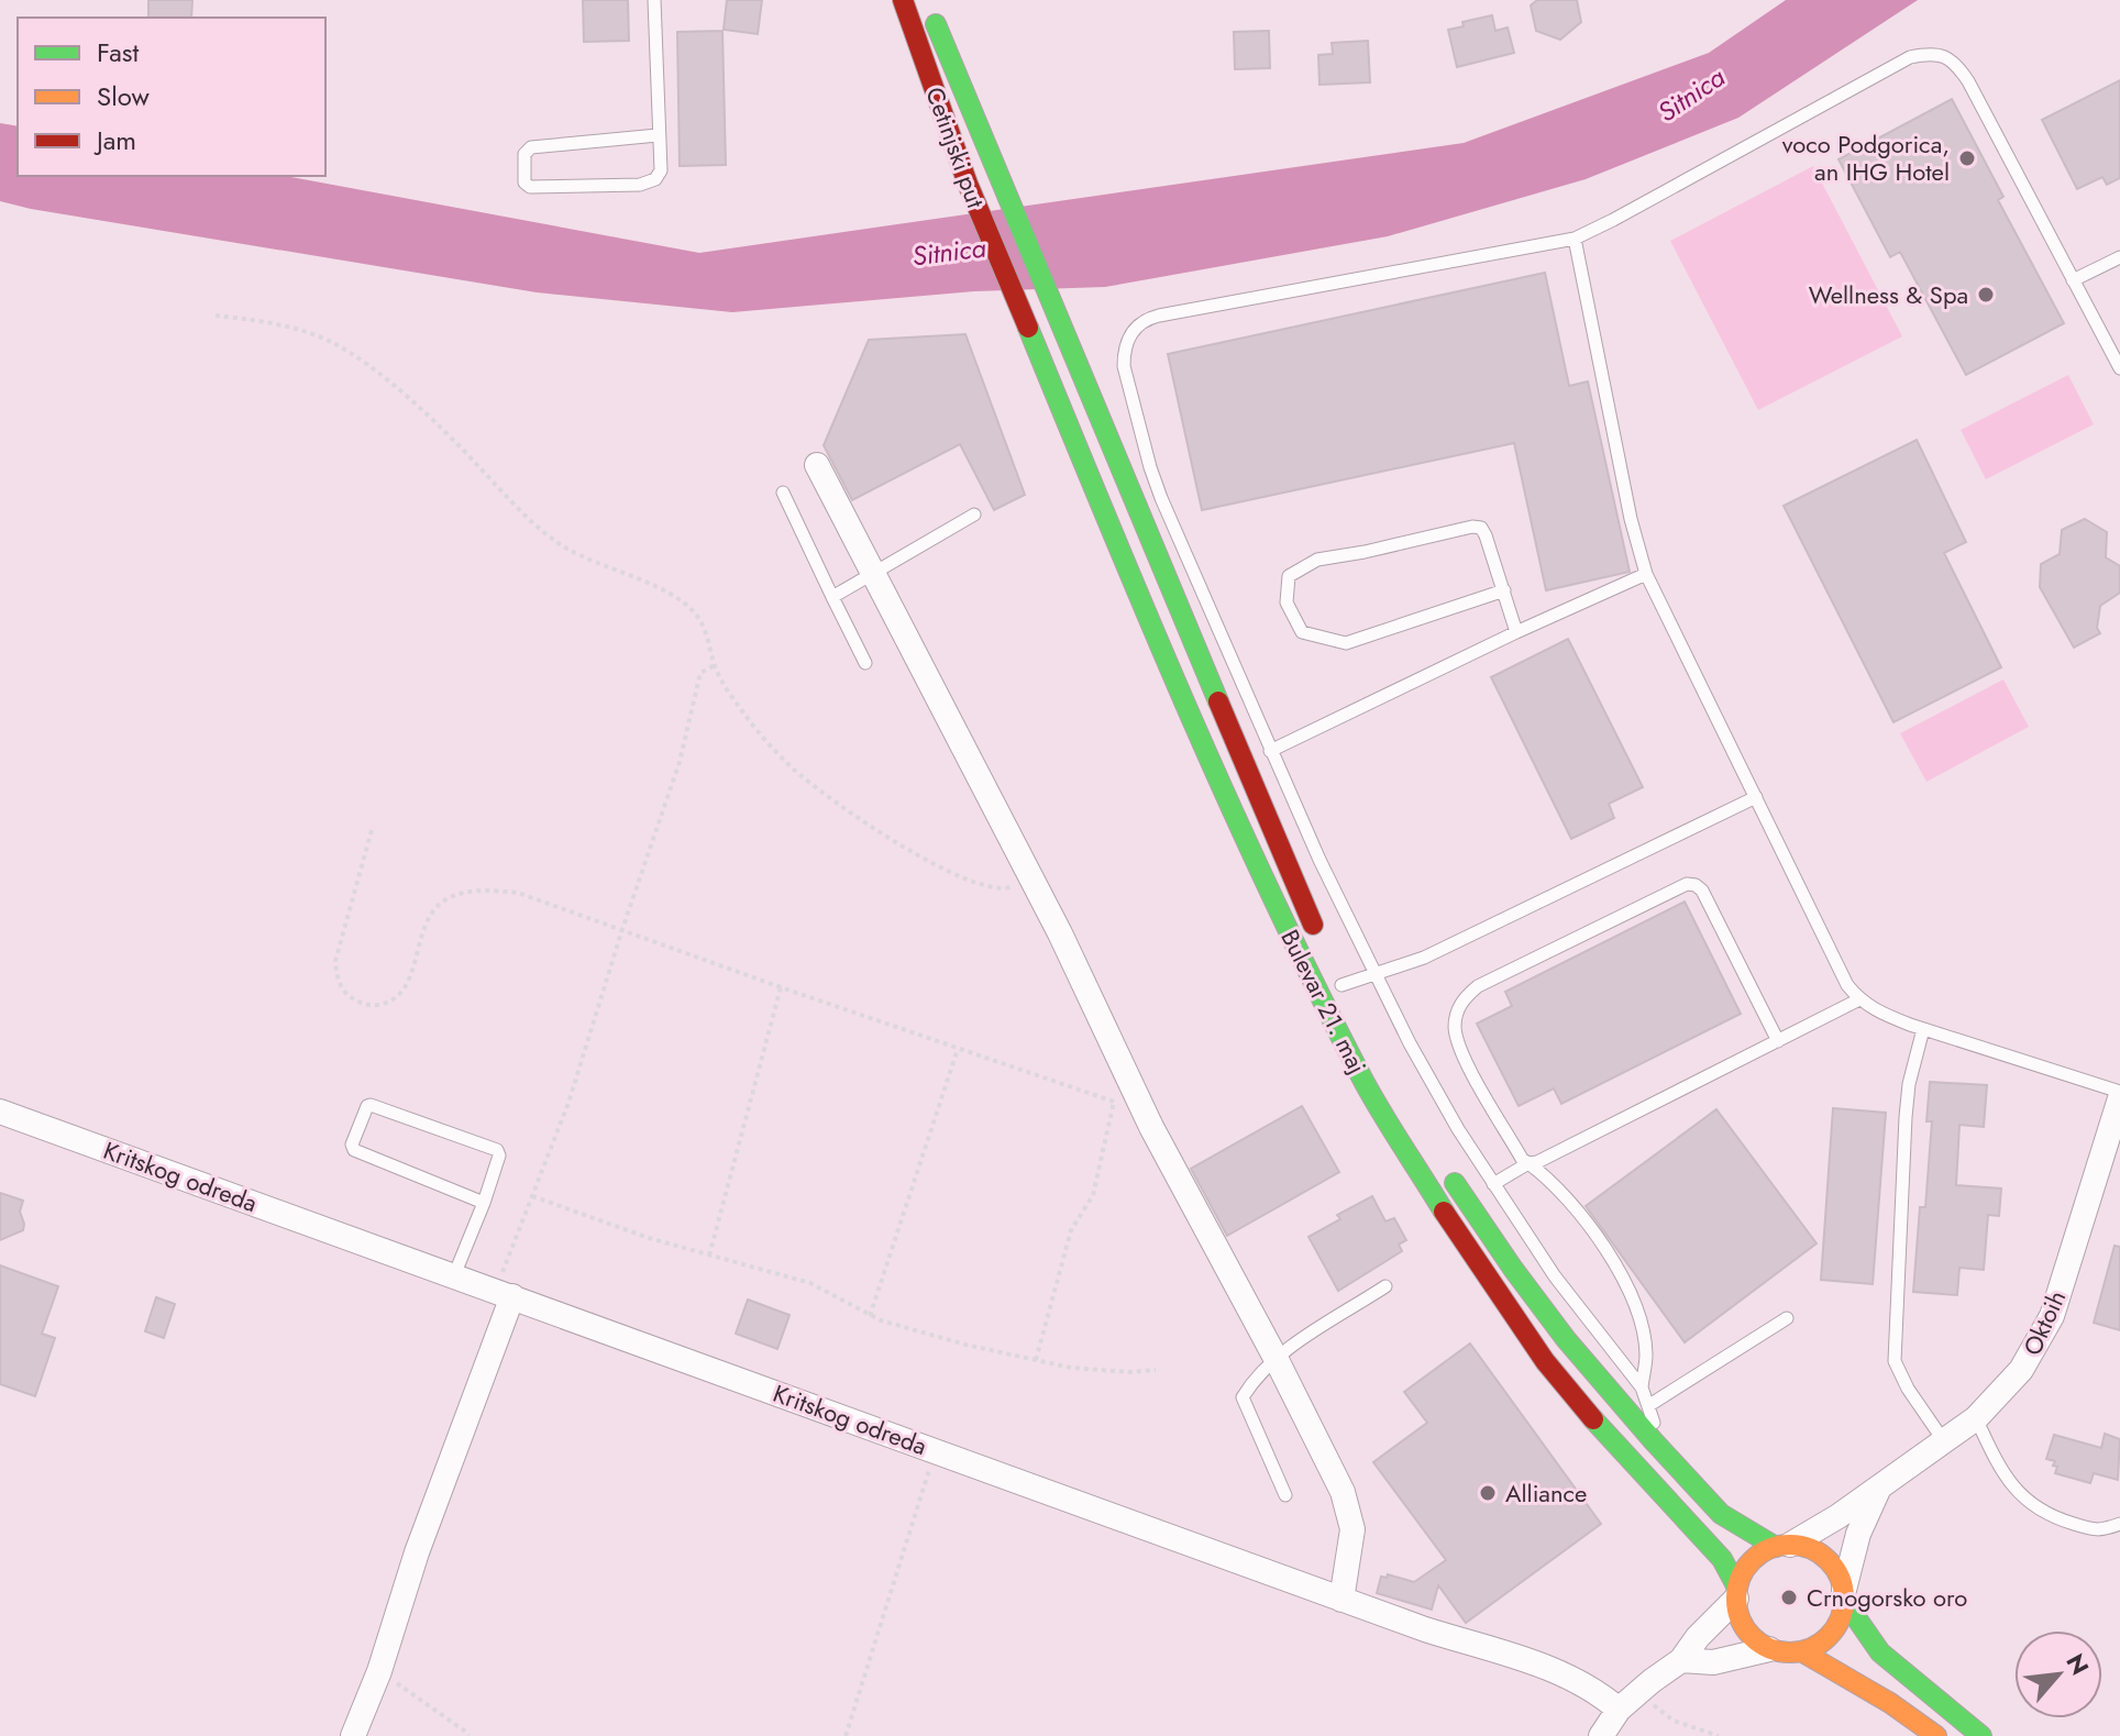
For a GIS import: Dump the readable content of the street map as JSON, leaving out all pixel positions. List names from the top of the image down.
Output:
{
  "streets": {
    "main road": ["Cetinjski put", "Bulevar 21. maj"],
    "street": ["Kritskog odreda", "Oktoih"]
  },
  "crossings": [
    ["Cetinjski put", "Bulevar 21. maj"],
    ["Bulevar 21. maj", "Oktoih"]
  ],
  "water": ["Sitnica"],
  "places": [
    "voco Podgorica, an IHG Hotel",
    "Wellness & Spa",
    "Alliance",
    "Crnogorsko oro"
  ],
  "legend": ["Fast", "Slow", "Jam"],
  "north": "top right"
}
